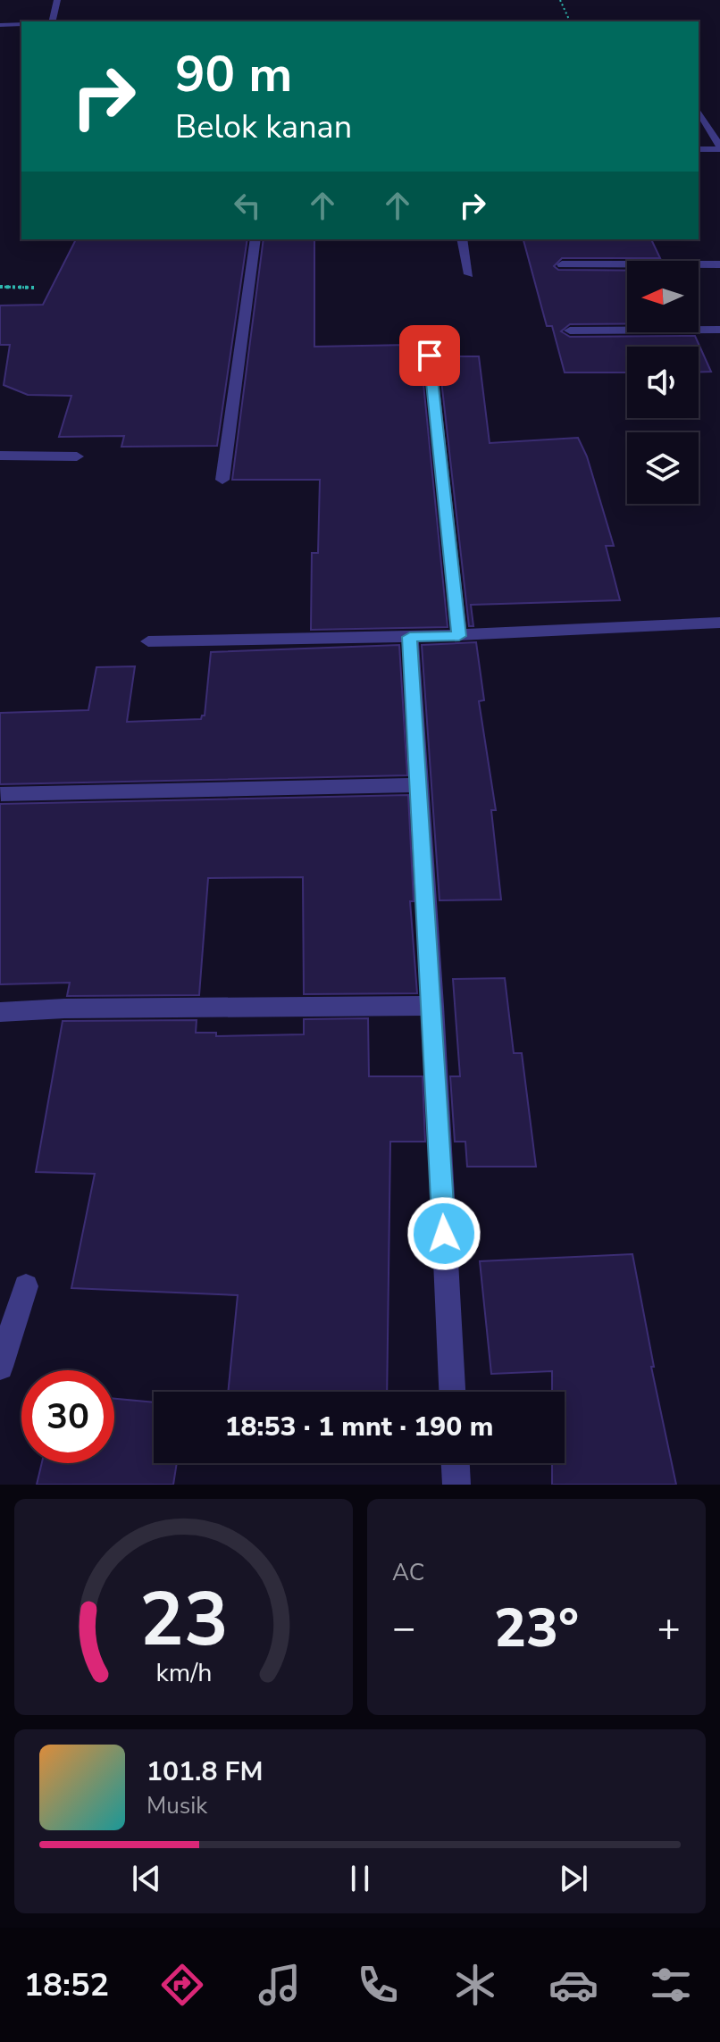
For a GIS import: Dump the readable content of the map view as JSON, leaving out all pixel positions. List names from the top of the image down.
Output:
{
  "north": "left",
  "page": {
    "turn": ["90 m", "Belok kanan"],
    "limit": "30",
    "trip": "18:53 · 1 mnt · 190 m",
    "tile": "AC",
    "heat": ["−", "23°", "+"],
    "song": ["101.8 FM", "Musik"],
    "tabs": "18:52",
    "gauge": ["23", "km/h"]
  }
}
